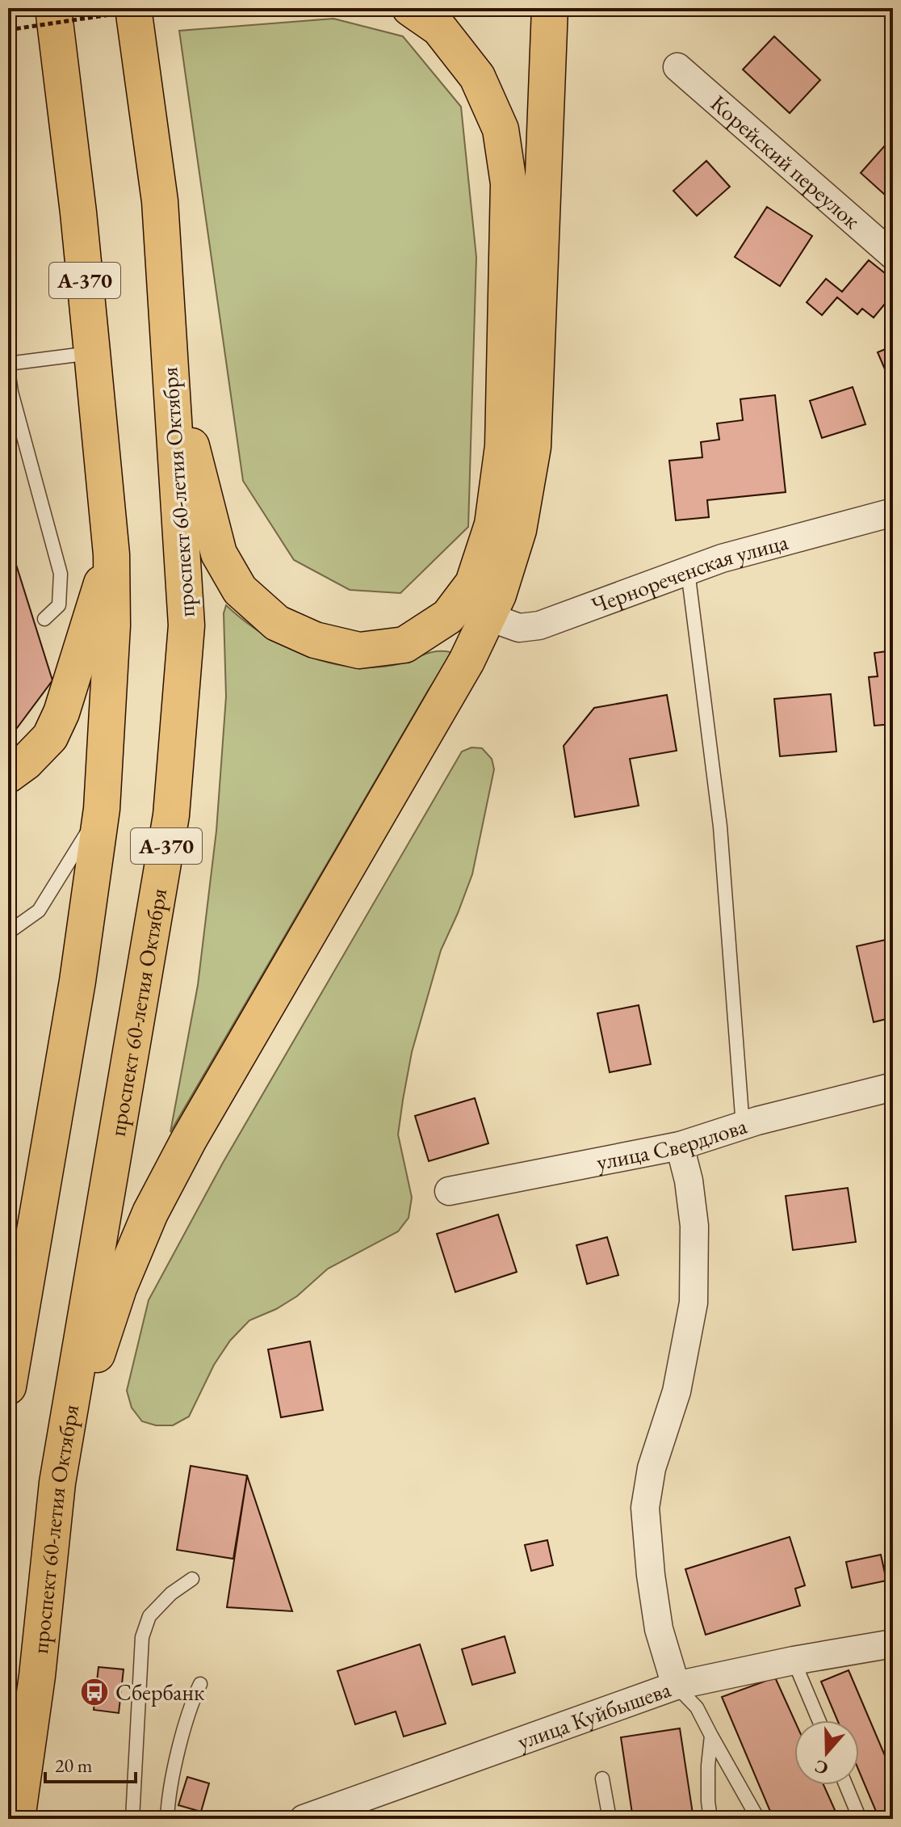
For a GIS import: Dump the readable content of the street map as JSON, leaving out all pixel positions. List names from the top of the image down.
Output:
{
  "streets": {
    "highway": ["А-370", "проспект 60-летия Октября"],
    "street": [
      "Корейский переулок",
      "Чернореченская улица",
      "улица Свердлова",
      "улица Куйбышева"
    ]
  },
  "places": {
    "bus stop": ["Сбербанк"]
  },
  "scale_bar": "20 m",
  "north": "bottom"
}
